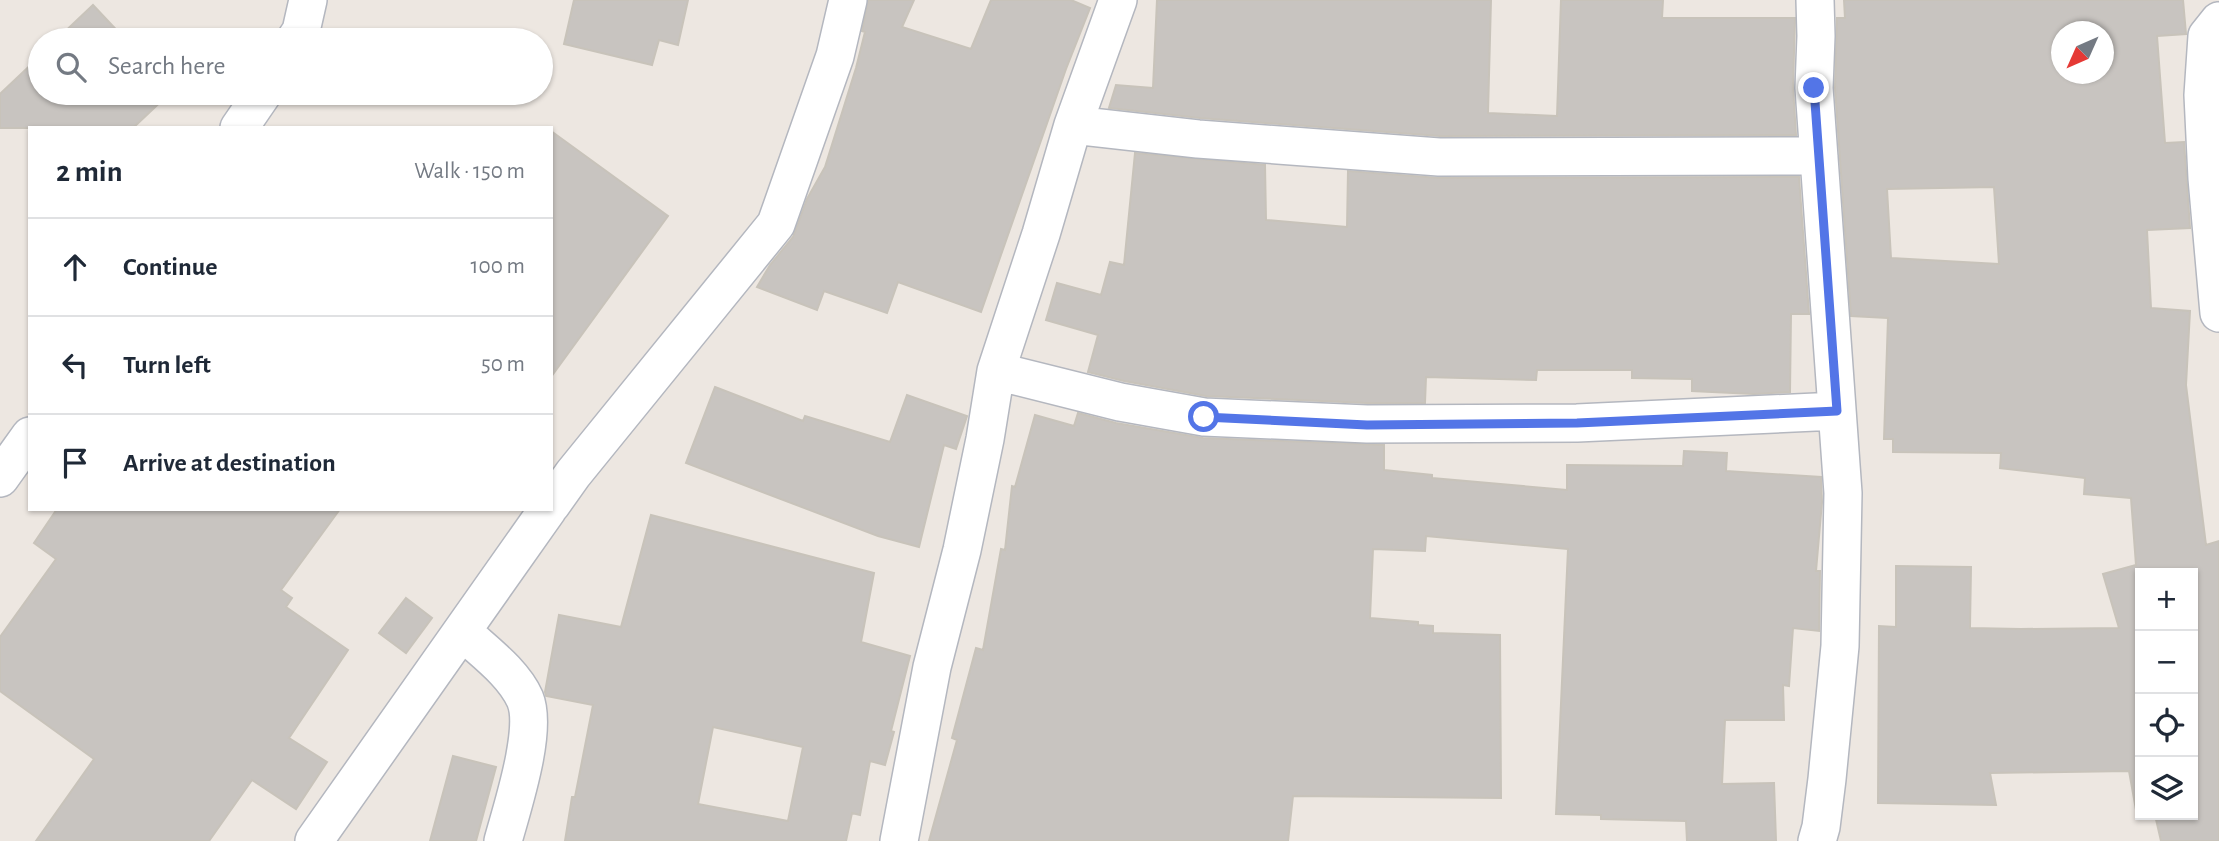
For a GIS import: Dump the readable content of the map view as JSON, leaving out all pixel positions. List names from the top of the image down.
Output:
{
  "north": "bottom left",
  "page": {
    "search": "Search here",
    "heading": ["2 min", "Walk · 150 m"],
    "list": [
      ["Continue", "100 m"],
      ["Turn left", "50 m"],
      "Arrive at destination"
    ],
    "map_buttons": ["+", "−"]
  }
}
